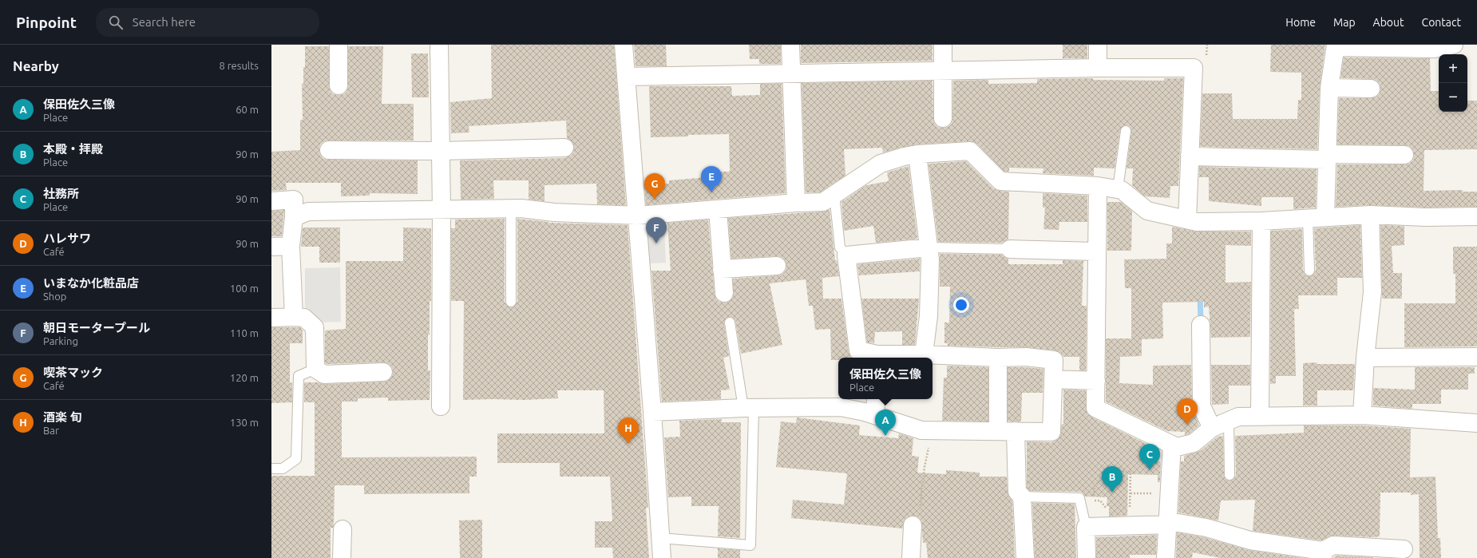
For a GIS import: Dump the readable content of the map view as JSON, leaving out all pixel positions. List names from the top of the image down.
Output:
{
  "page": {
    "header": "Pinpoint",
    "search": "Search here",
    "nav": [
      "Home",
      "Map",
      "About",
      "Contact"
    ],
    "heading": ["Nearby", "8 results"],
    "map_buttons": ["+", "−"],
    "list": [
      {
        "mark": "A",
        "name": "保田佐久三像",
        "note": "Place",
        "value": "60 m"
      },
      {
        "mark": "B",
        "name": "本殿・拝殿",
        "note": "Place",
        "value": "90 m"
      },
      {
        "mark": "C",
        "name": "社務所",
        "note": "Place",
        "value": "90 m"
      },
      {
        "mark": "D",
        "name": "ハレサワ",
        "note": "Café",
        "value": "90 m"
      },
      {
        "mark": "E",
        "name": "いまなか化粧品店",
        "note": "Shop",
        "value": "100 m"
      },
      {
        "mark": "F",
        "name": "朝日モータープール",
        "note": "Parking",
        "value": "110 m"
      },
      {
        "mark": "G",
        "name": "喫茶マック",
        "note": "Café",
        "value": "120 m"
      },
      {
        "mark": "H",
        "name": "酒楽 旬",
        "note": "Bar",
        "value": "130 m"
      }
    ],
    "pins": [
      "E",
      "G",
      "F",
      "D",
      "A",
      "H",
      "C",
      "B"
    ],
    "popup": ["保田佐久三像", "Place"]
  }
}
